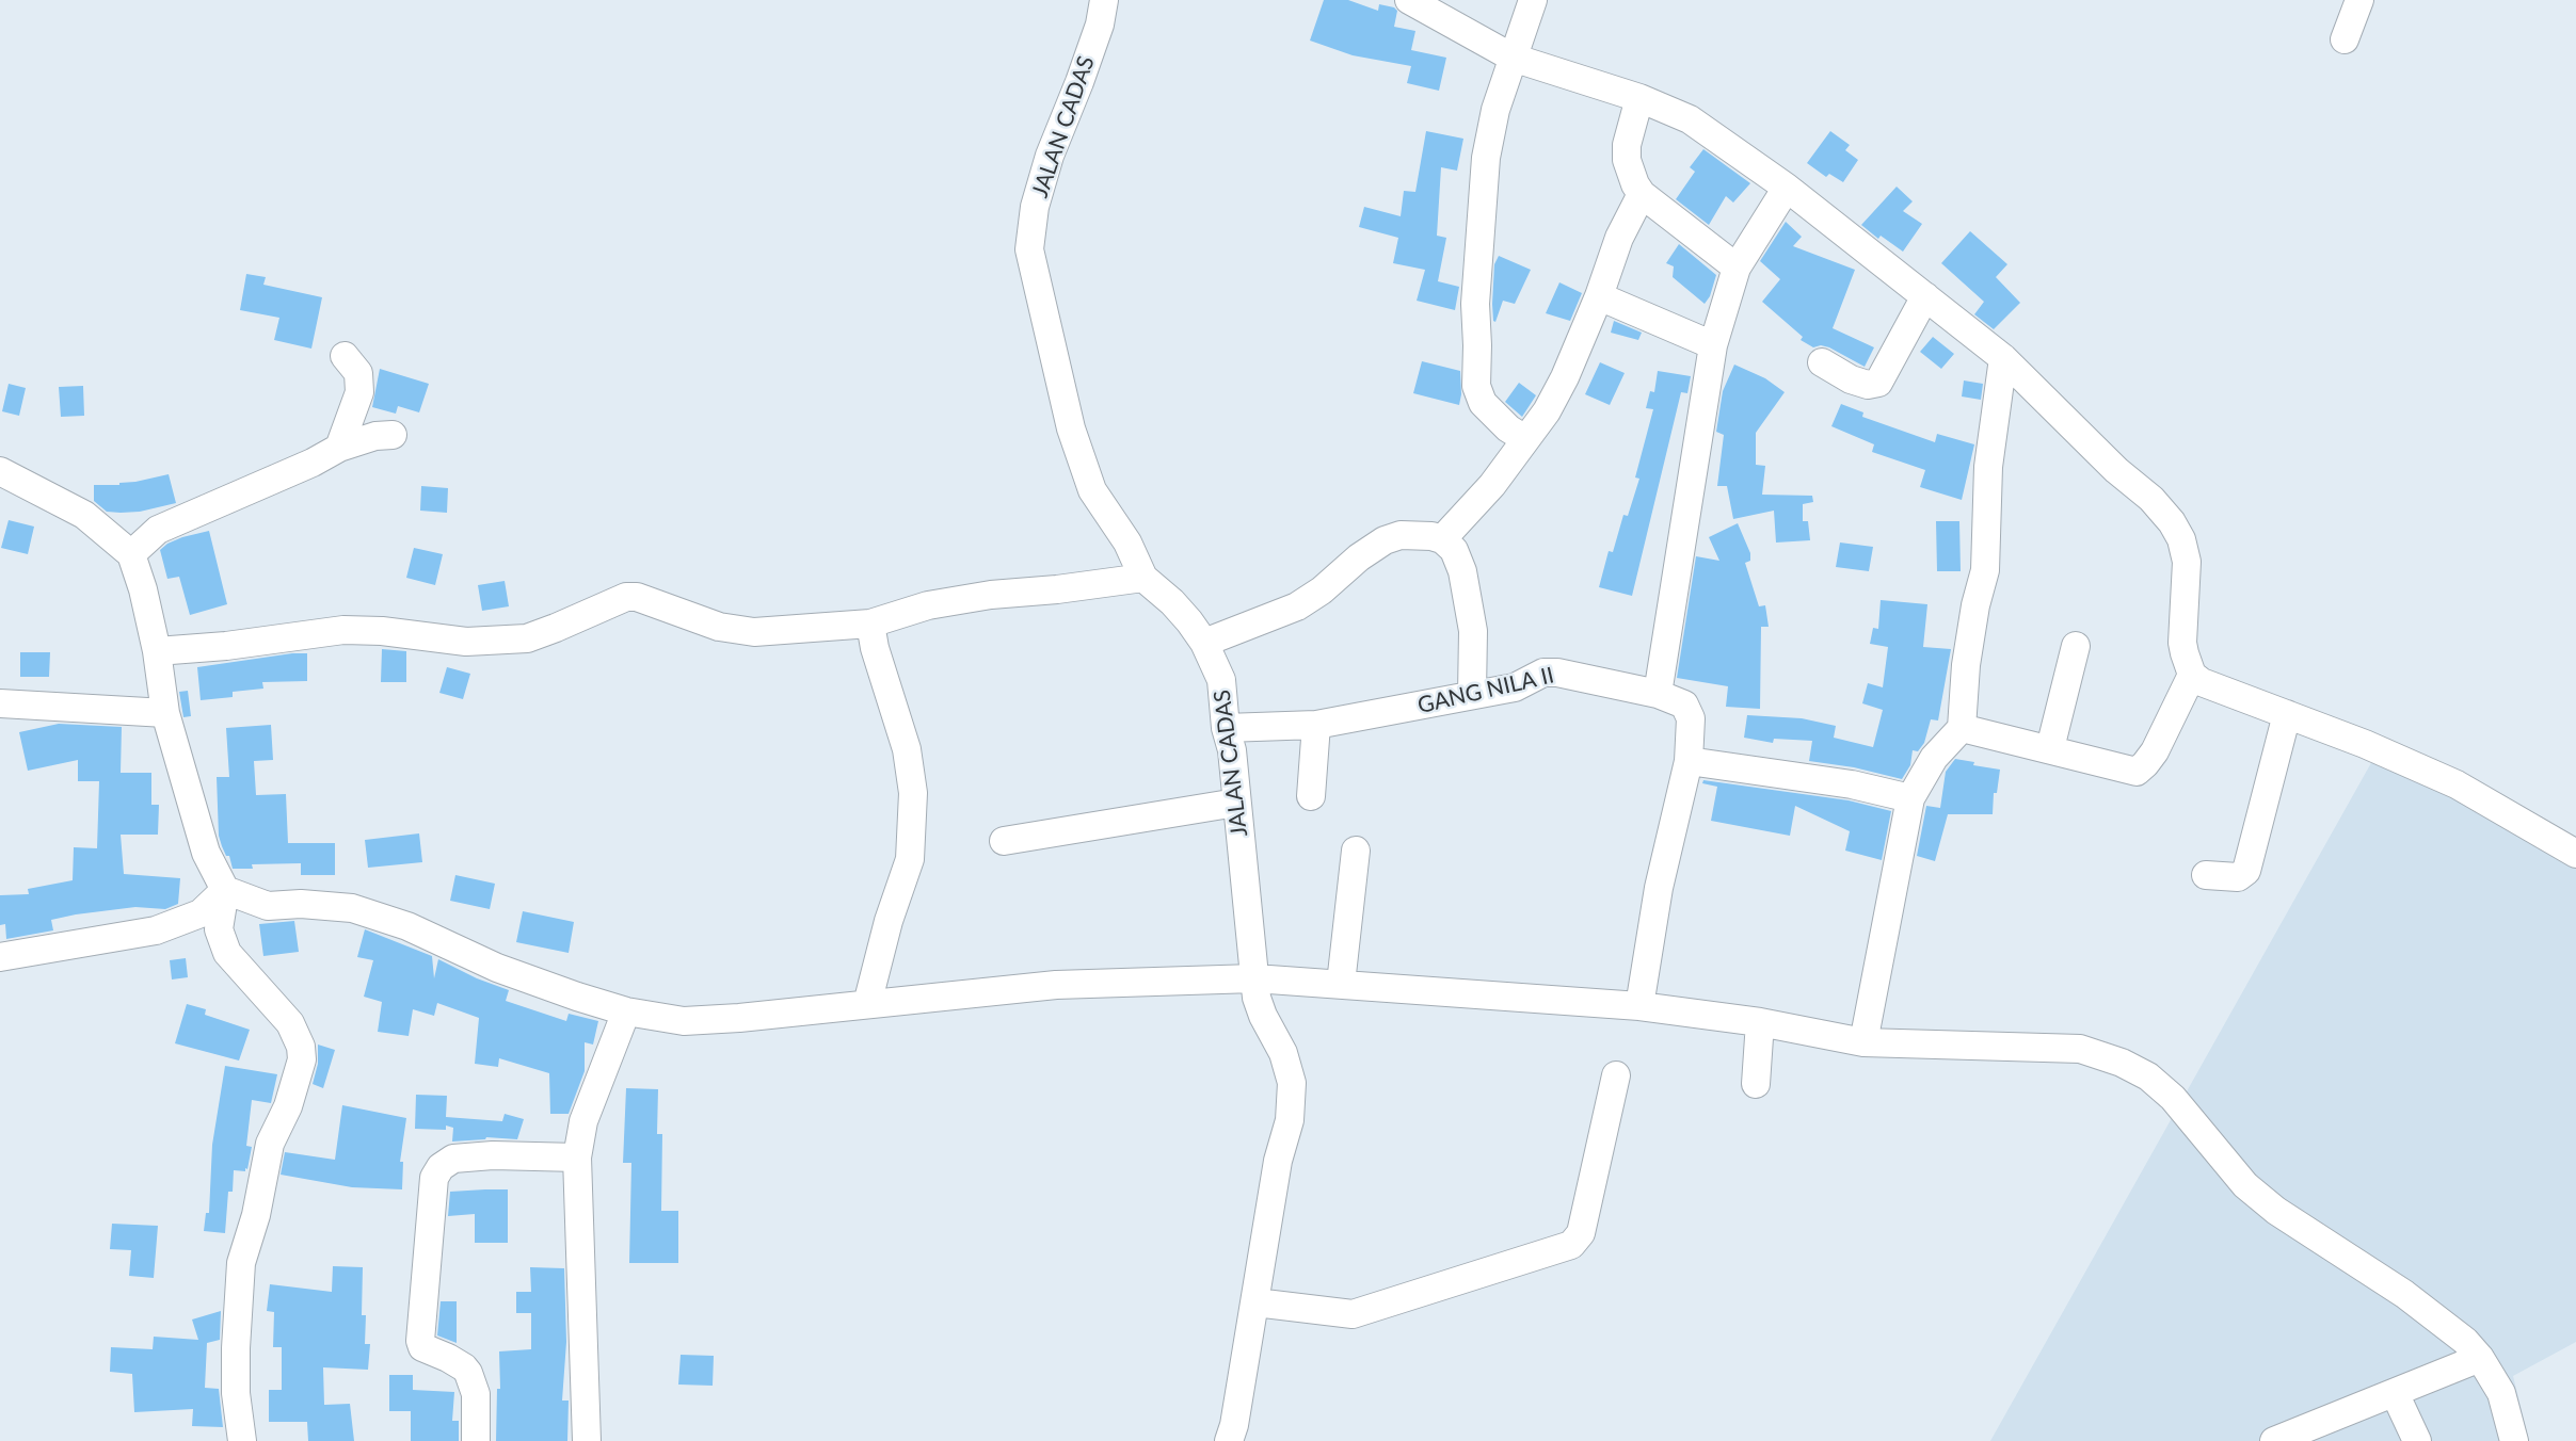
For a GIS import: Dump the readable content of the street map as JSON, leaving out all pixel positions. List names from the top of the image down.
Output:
{
  "streets": {
    "street": ["JALAN CADAS", "GANG NILA II"]
  },
  "crossings": [
    ["JALAN CADAS", "GANG NILA II"]
  ]
}
